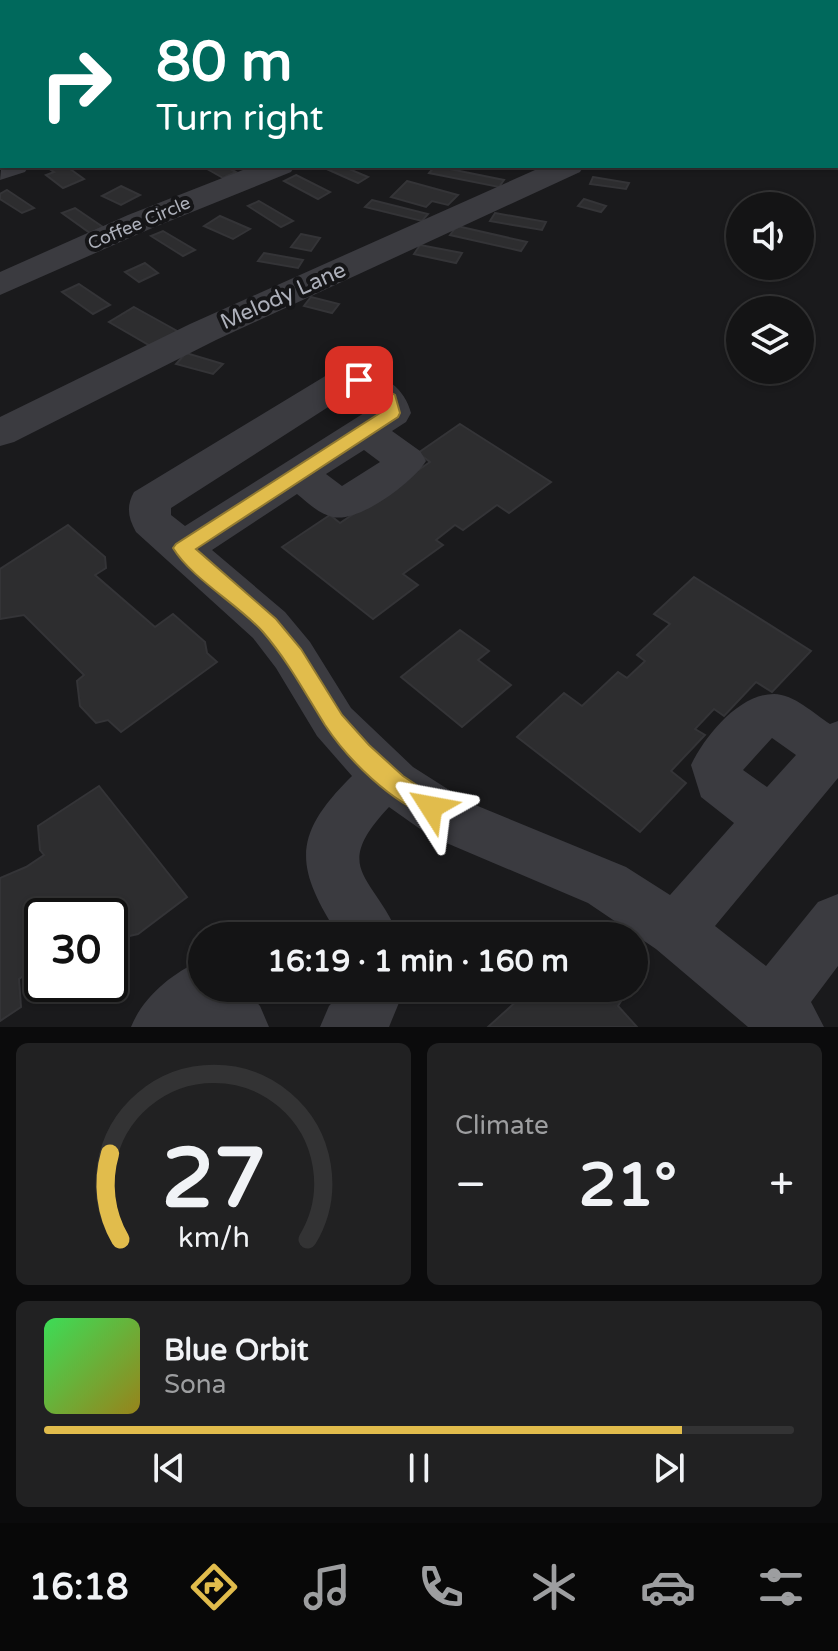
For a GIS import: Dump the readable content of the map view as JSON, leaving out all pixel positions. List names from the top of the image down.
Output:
{
  "streets": {
    "street": ["Coffee Circle", "Melody Lane"]
  },
  "page": {
    "turn": ["80 m", "Turn right"],
    "limit": "30",
    "trip": "16:19 · 1 min · 160 m",
    "tile": "Climate",
    "heat": ["−", "21°", "+"],
    "song": ["Blue Orbit", "Sona"],
    "tabs": "16:18",
    "gauge": ["27", "km/h"]
  }
}
